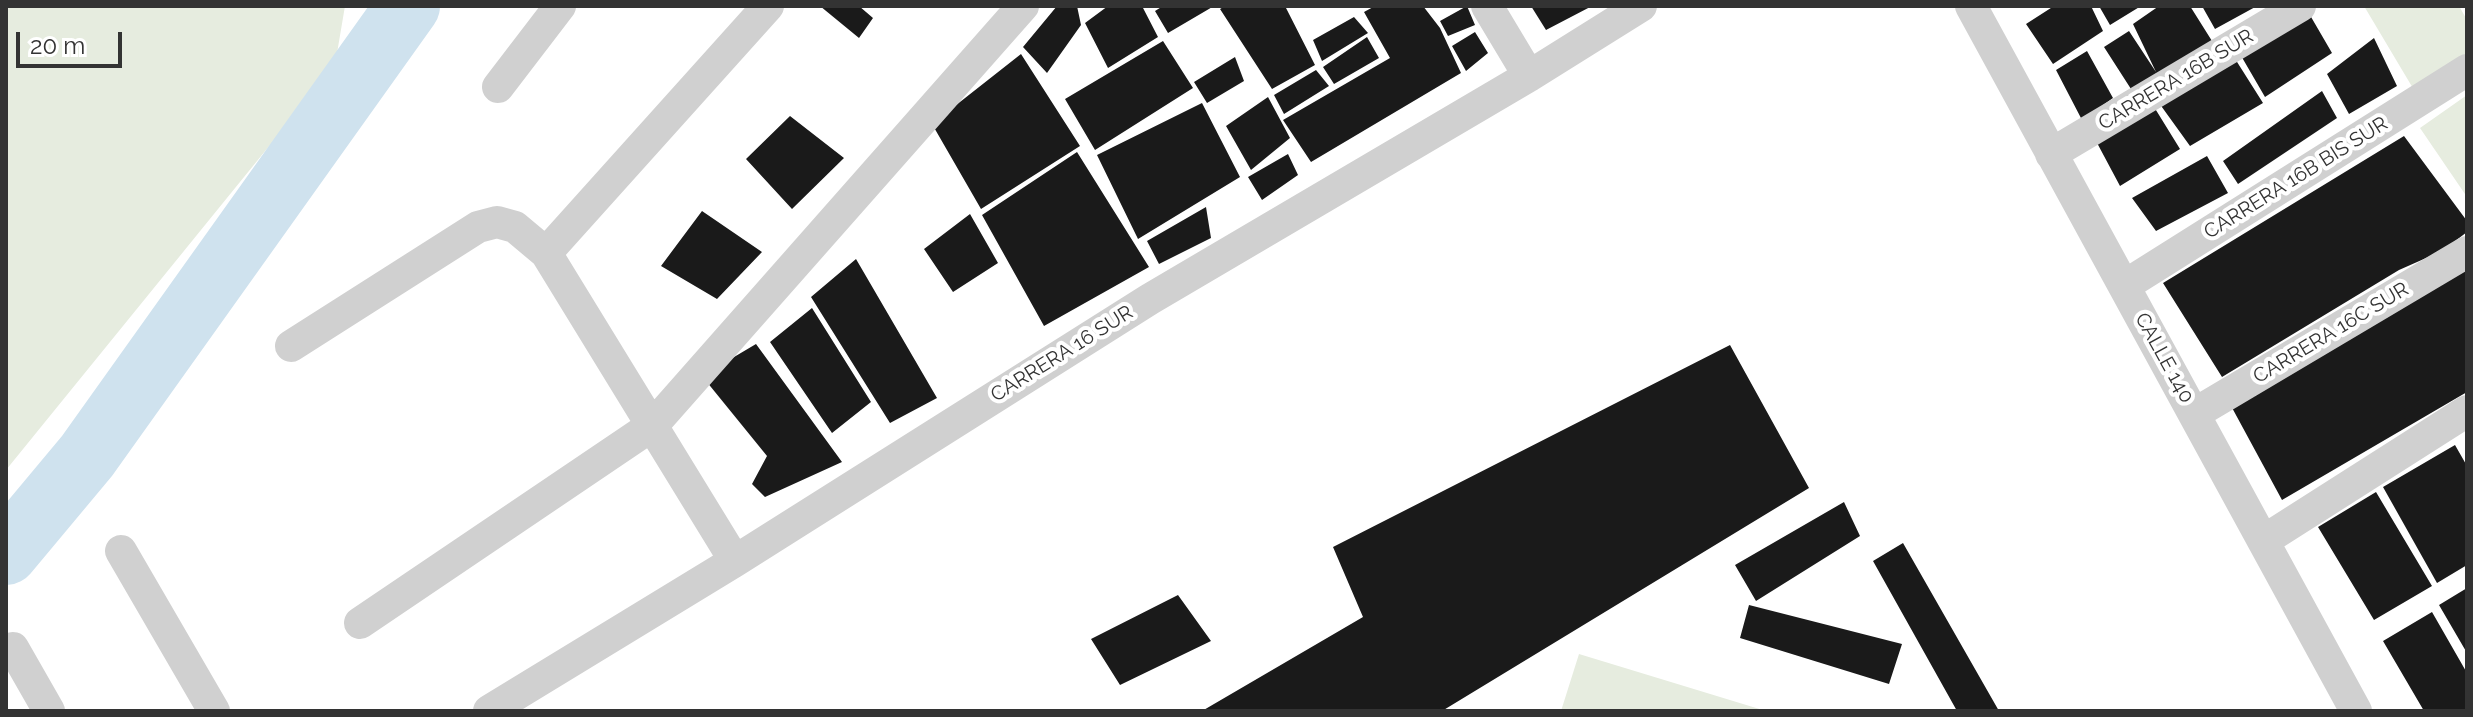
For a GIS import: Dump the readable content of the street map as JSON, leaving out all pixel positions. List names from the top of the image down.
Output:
{
  "streets": {
    "street": [
      "CARRERA 16B SUR",
      "CARRERA 16B BIS SUR",
      "CARRERA 16C SUR",
      "CARRERA 16 SUR",
      "CALLE 140"
    ]
  },
  "crossings": [
    ["CARRERA 16B SUR", "CALLE 140"],
    ["CARRERA 16B BIS SUR", "CALLE 140"],
    ["CARRERA 16C SUR", "CALLE 140"]
  ],
  "scale_bar": "20 m"
}
